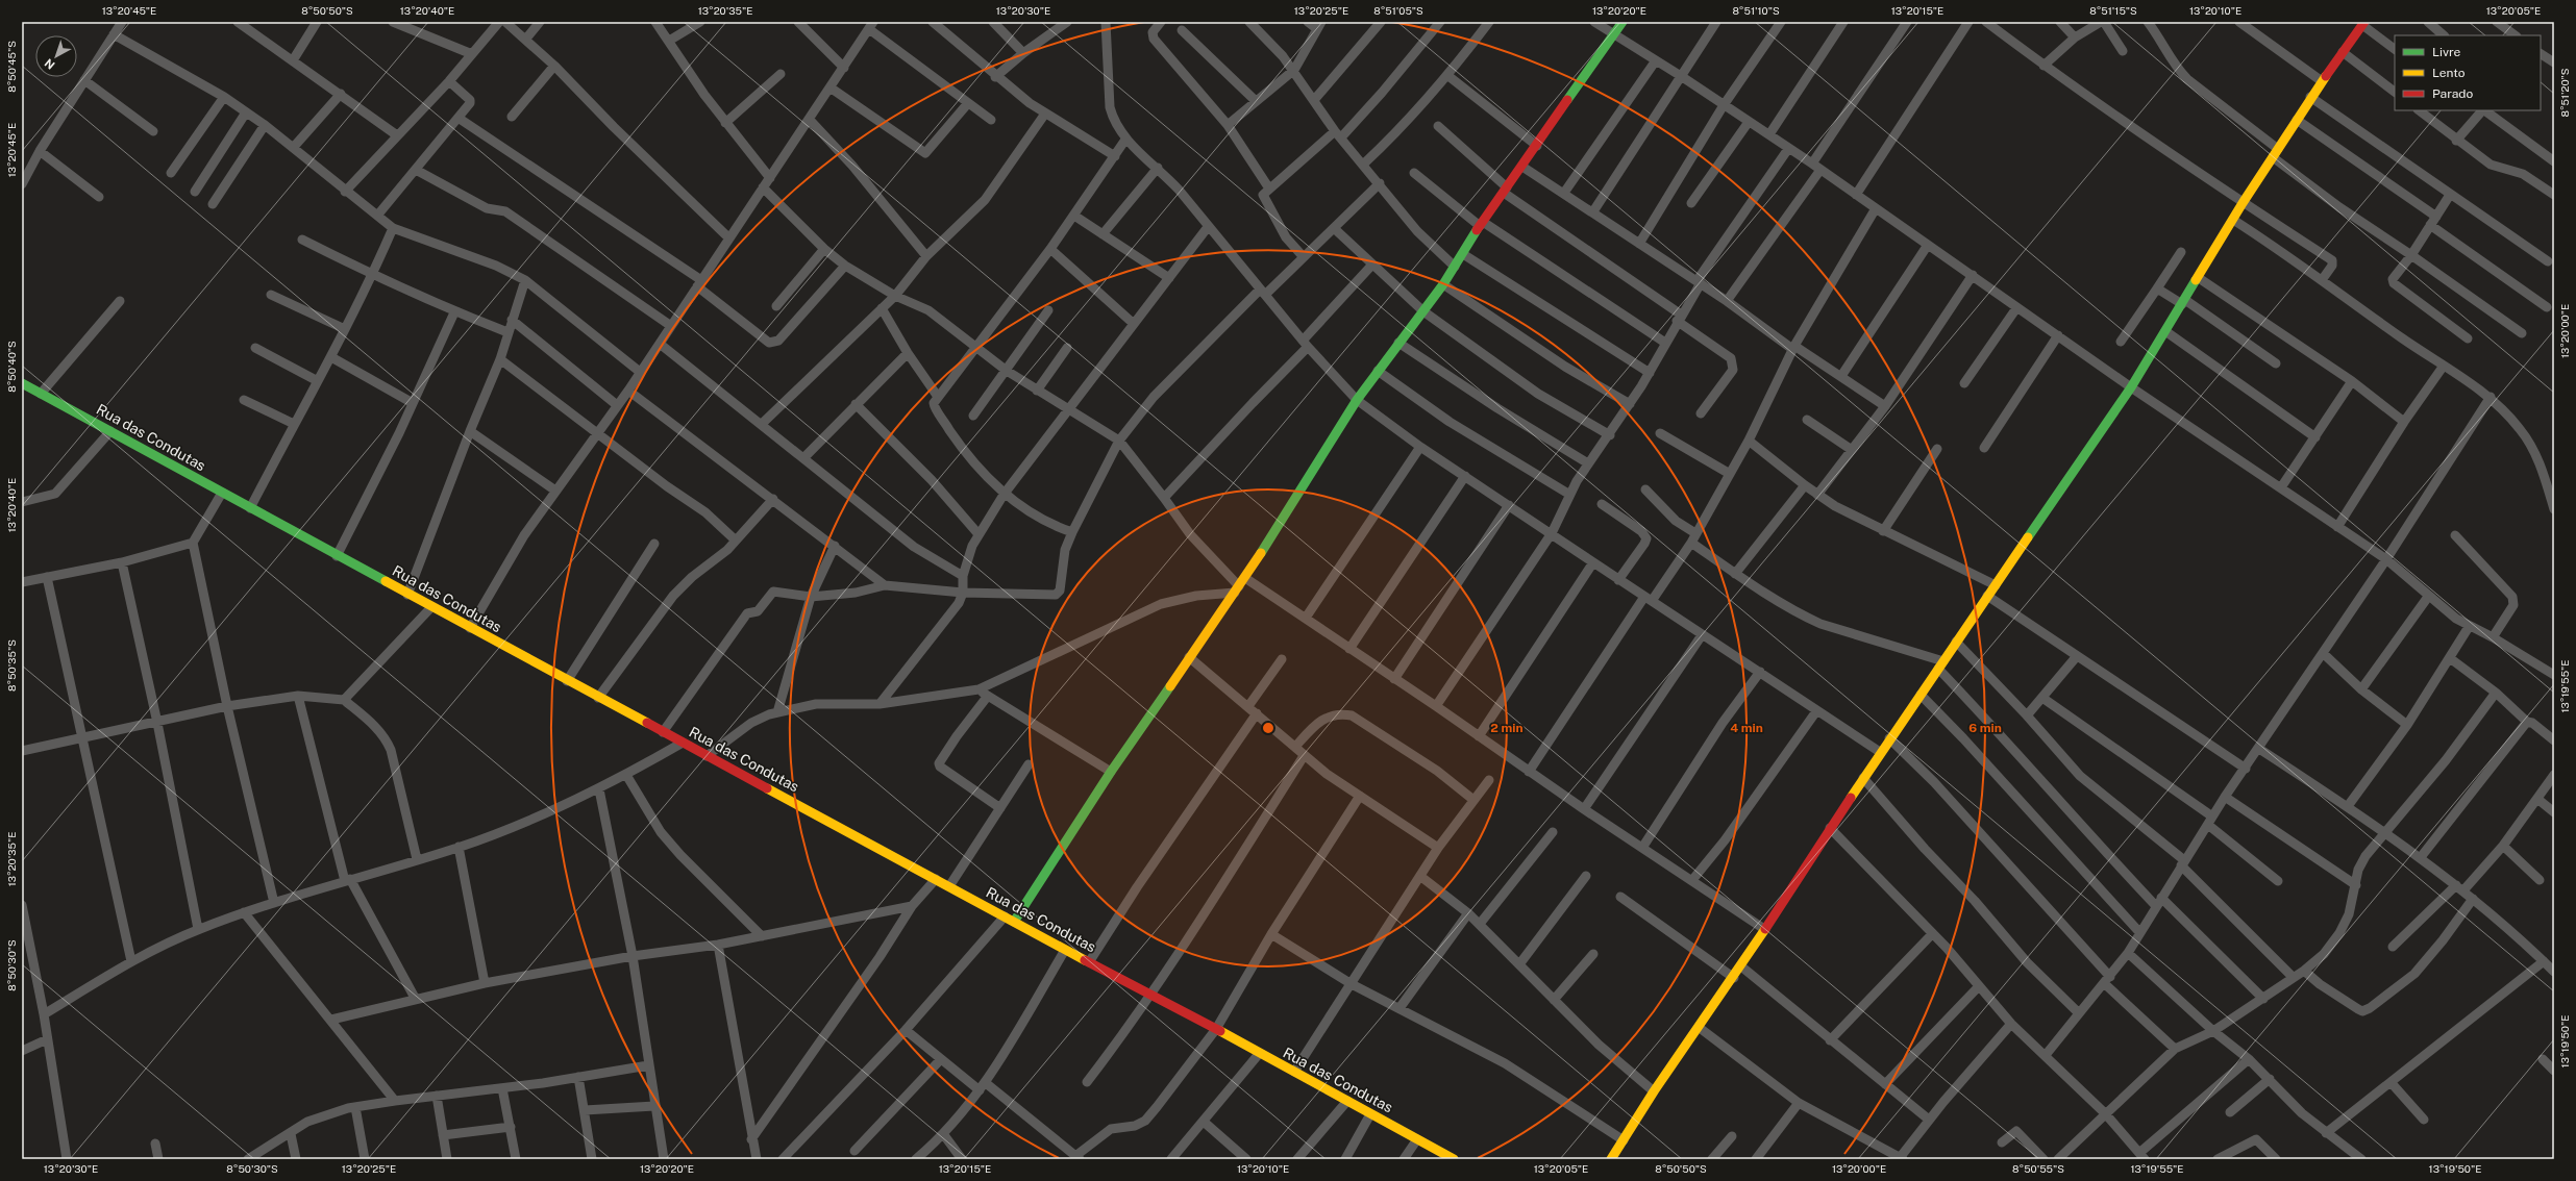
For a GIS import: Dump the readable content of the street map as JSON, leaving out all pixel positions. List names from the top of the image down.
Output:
{
  "streets": {
    "street": ["Rua das Condutas"]
  },
  "legend": ["Livre", "Lento", "Parado"],
  "north": "bottom left",
  "coordinates": [
    "13°20'45\"E",
    "8°50'50\"S",
    "13°20'40\"E",
    "13°20'35\"E",
    "13°20'30\"E",
    "13°20'25\"E",
    "8°51'05\"S",
    "13°20'20\"E",
    "8°51'10\"S",
    "13°20'15\"E",
    "8°51'15\"S",
    "13°20'10\"E",
    "13°20'05\"E",
    "8°50'45\"S",
    "8°51'20\"S",
    "13°20'00\"E",
    "8°50'40\"S",
    "8°50'35\"S",
    "13°19'55\"E",
    "8°50'30\"S",
    "13°19'50\"E",
    "8°50'55\"S"
  ],
  "rings": ["2 min", "4 min", "6 min"]
}
